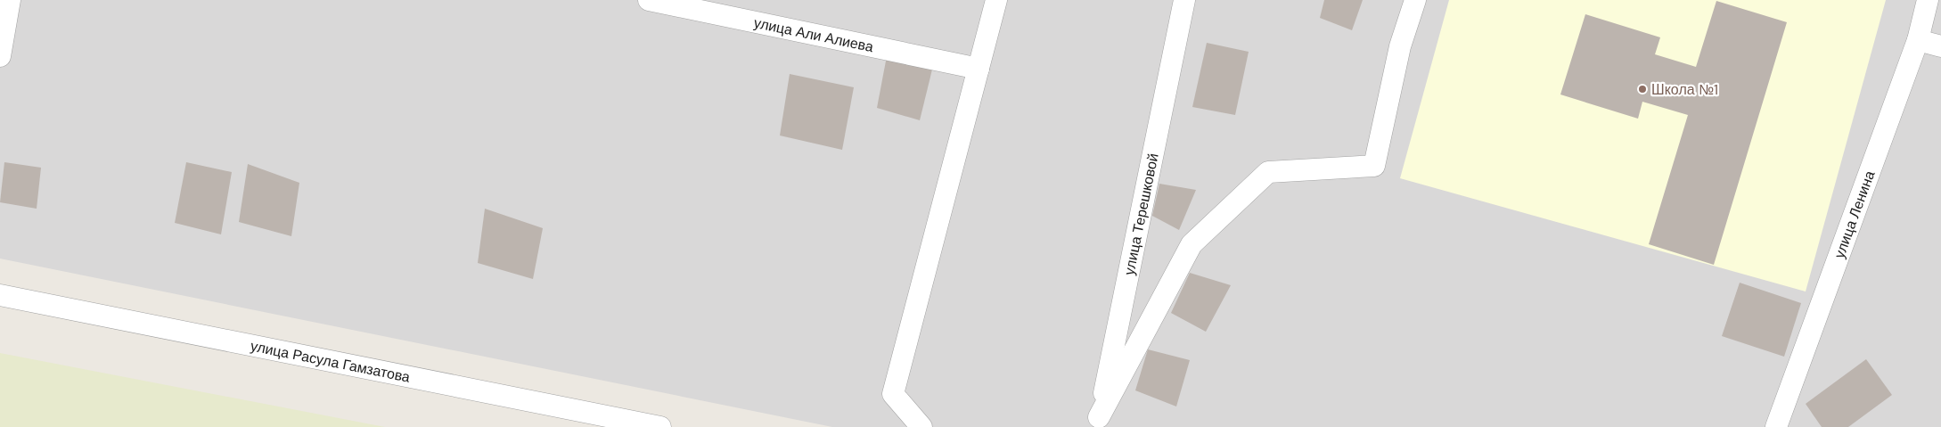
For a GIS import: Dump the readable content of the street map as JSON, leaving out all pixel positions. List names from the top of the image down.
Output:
{
  "streets": {
    "street": [
      "улица Али Алиева",
      "улица Терешковой",
      "улица Ленина",
      "улица Расула Гамзатова"
    ]
  },
  "places": ["Школа №1"]
}
